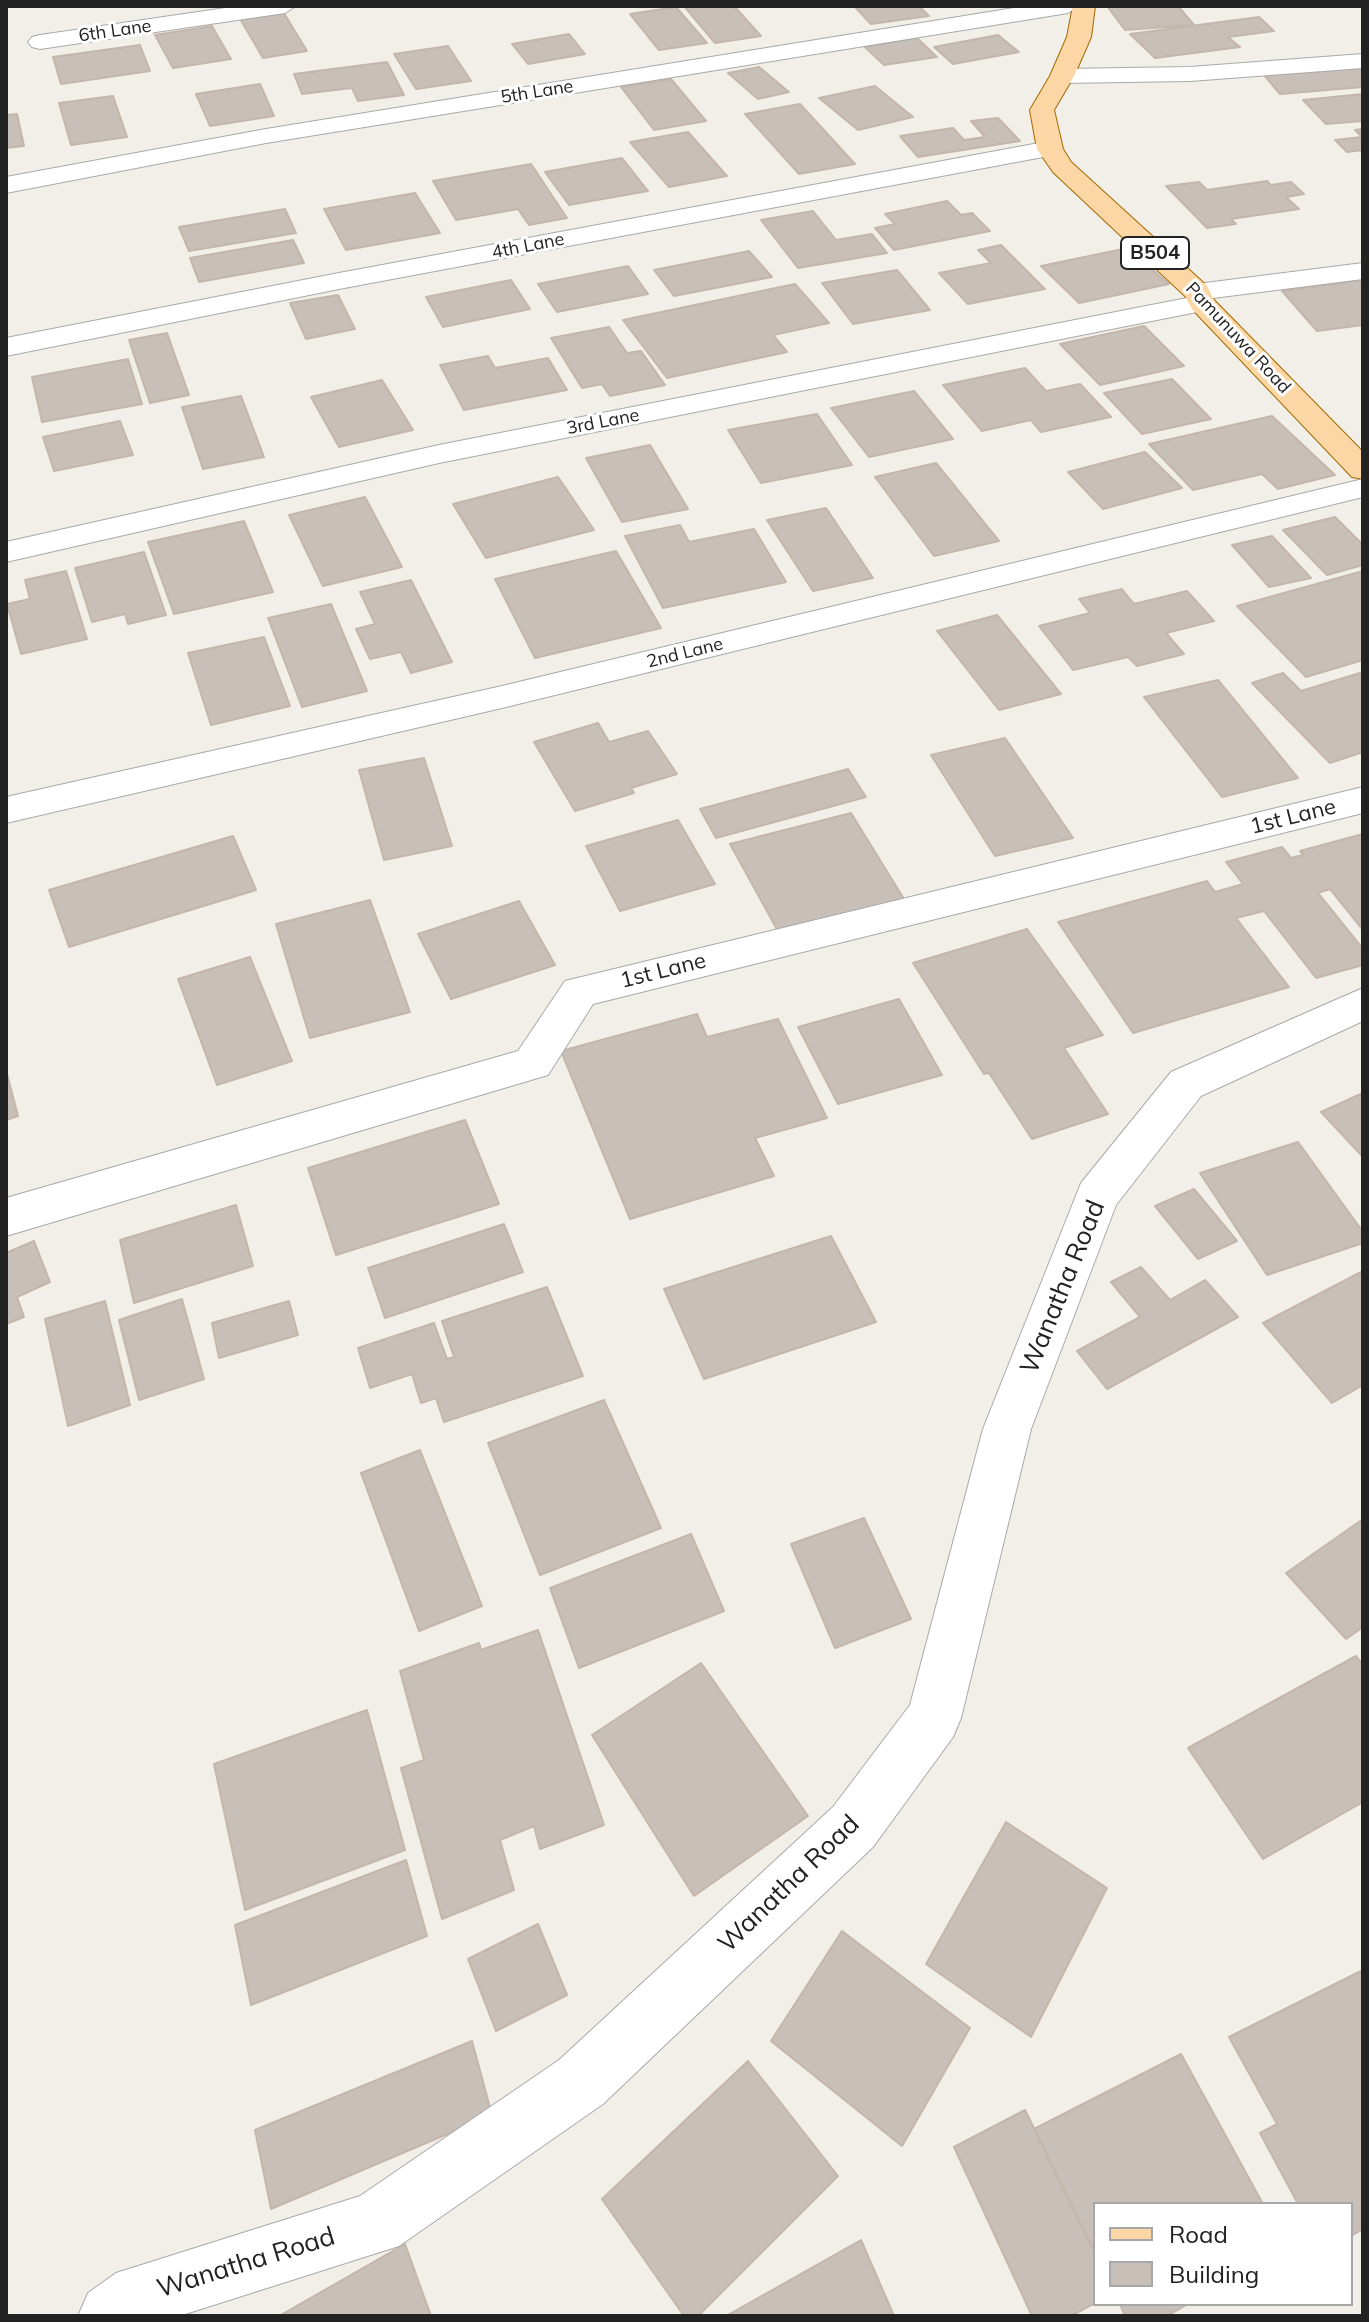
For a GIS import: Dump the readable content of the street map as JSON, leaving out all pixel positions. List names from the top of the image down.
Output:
{
  "streets": {
    "main road": ["B504", "Pamunuwa Road"],
    "street": [
      "6th Lane",
      "5th Lane",
      "4th Lane",
      "3rd Lane",
      "2nd Lane",
      "1st Lane",
      "Wanatha Road"
    ]
  },
  "crossings": [
    ["4th Lane", "Pamunuwa Road"],
    ["Pamunuwa Road", "3rd Lane"]
  ],
  "legend": ["Road", "Building"]
}
